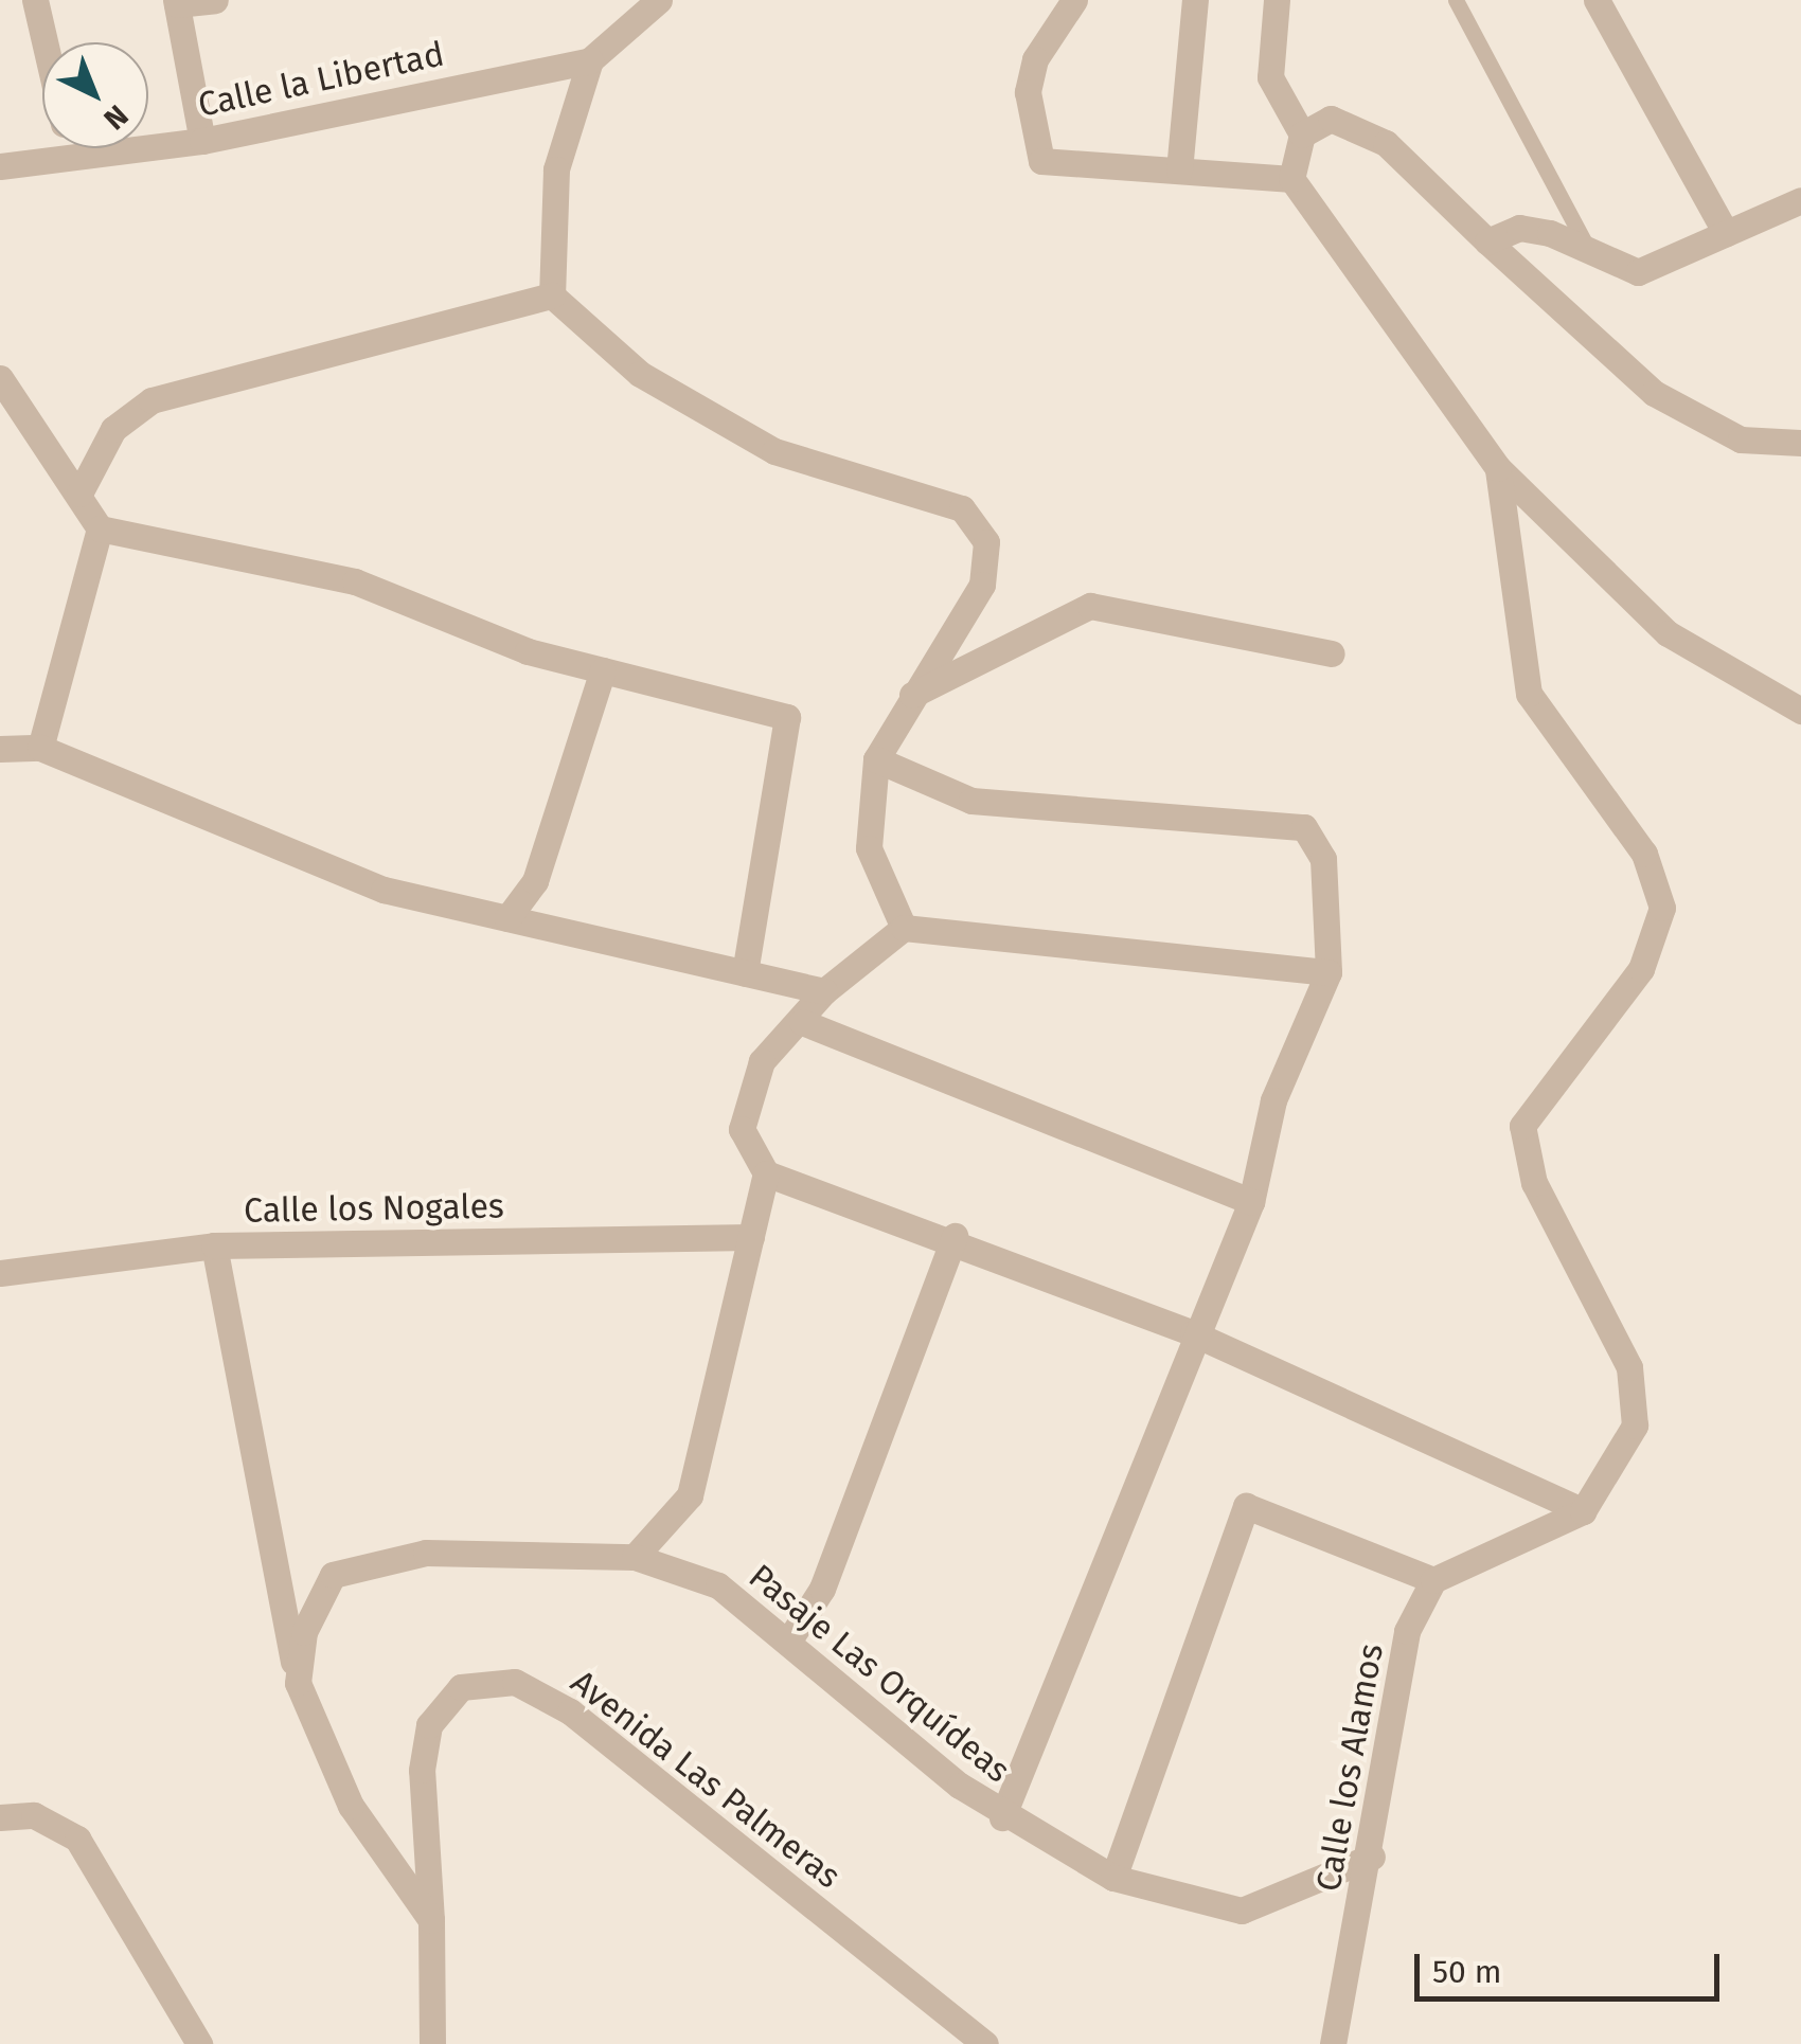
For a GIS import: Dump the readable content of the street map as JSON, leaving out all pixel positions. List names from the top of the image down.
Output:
{
  "streets": {
    "street": [
      "Calle la Libertad",
      "Calle los Nogales",
      "Pasaje Las Orquídeas",
      "Calle los Alamos",
      "Avenida Las Palmeras"
    ]
  },
  "crossings": [
    ["Pasaje Las Orquídeas", "Calle los Alamos"]
  ],
  "scale_bar": "50 m",
  "north": "bottom right"
}
